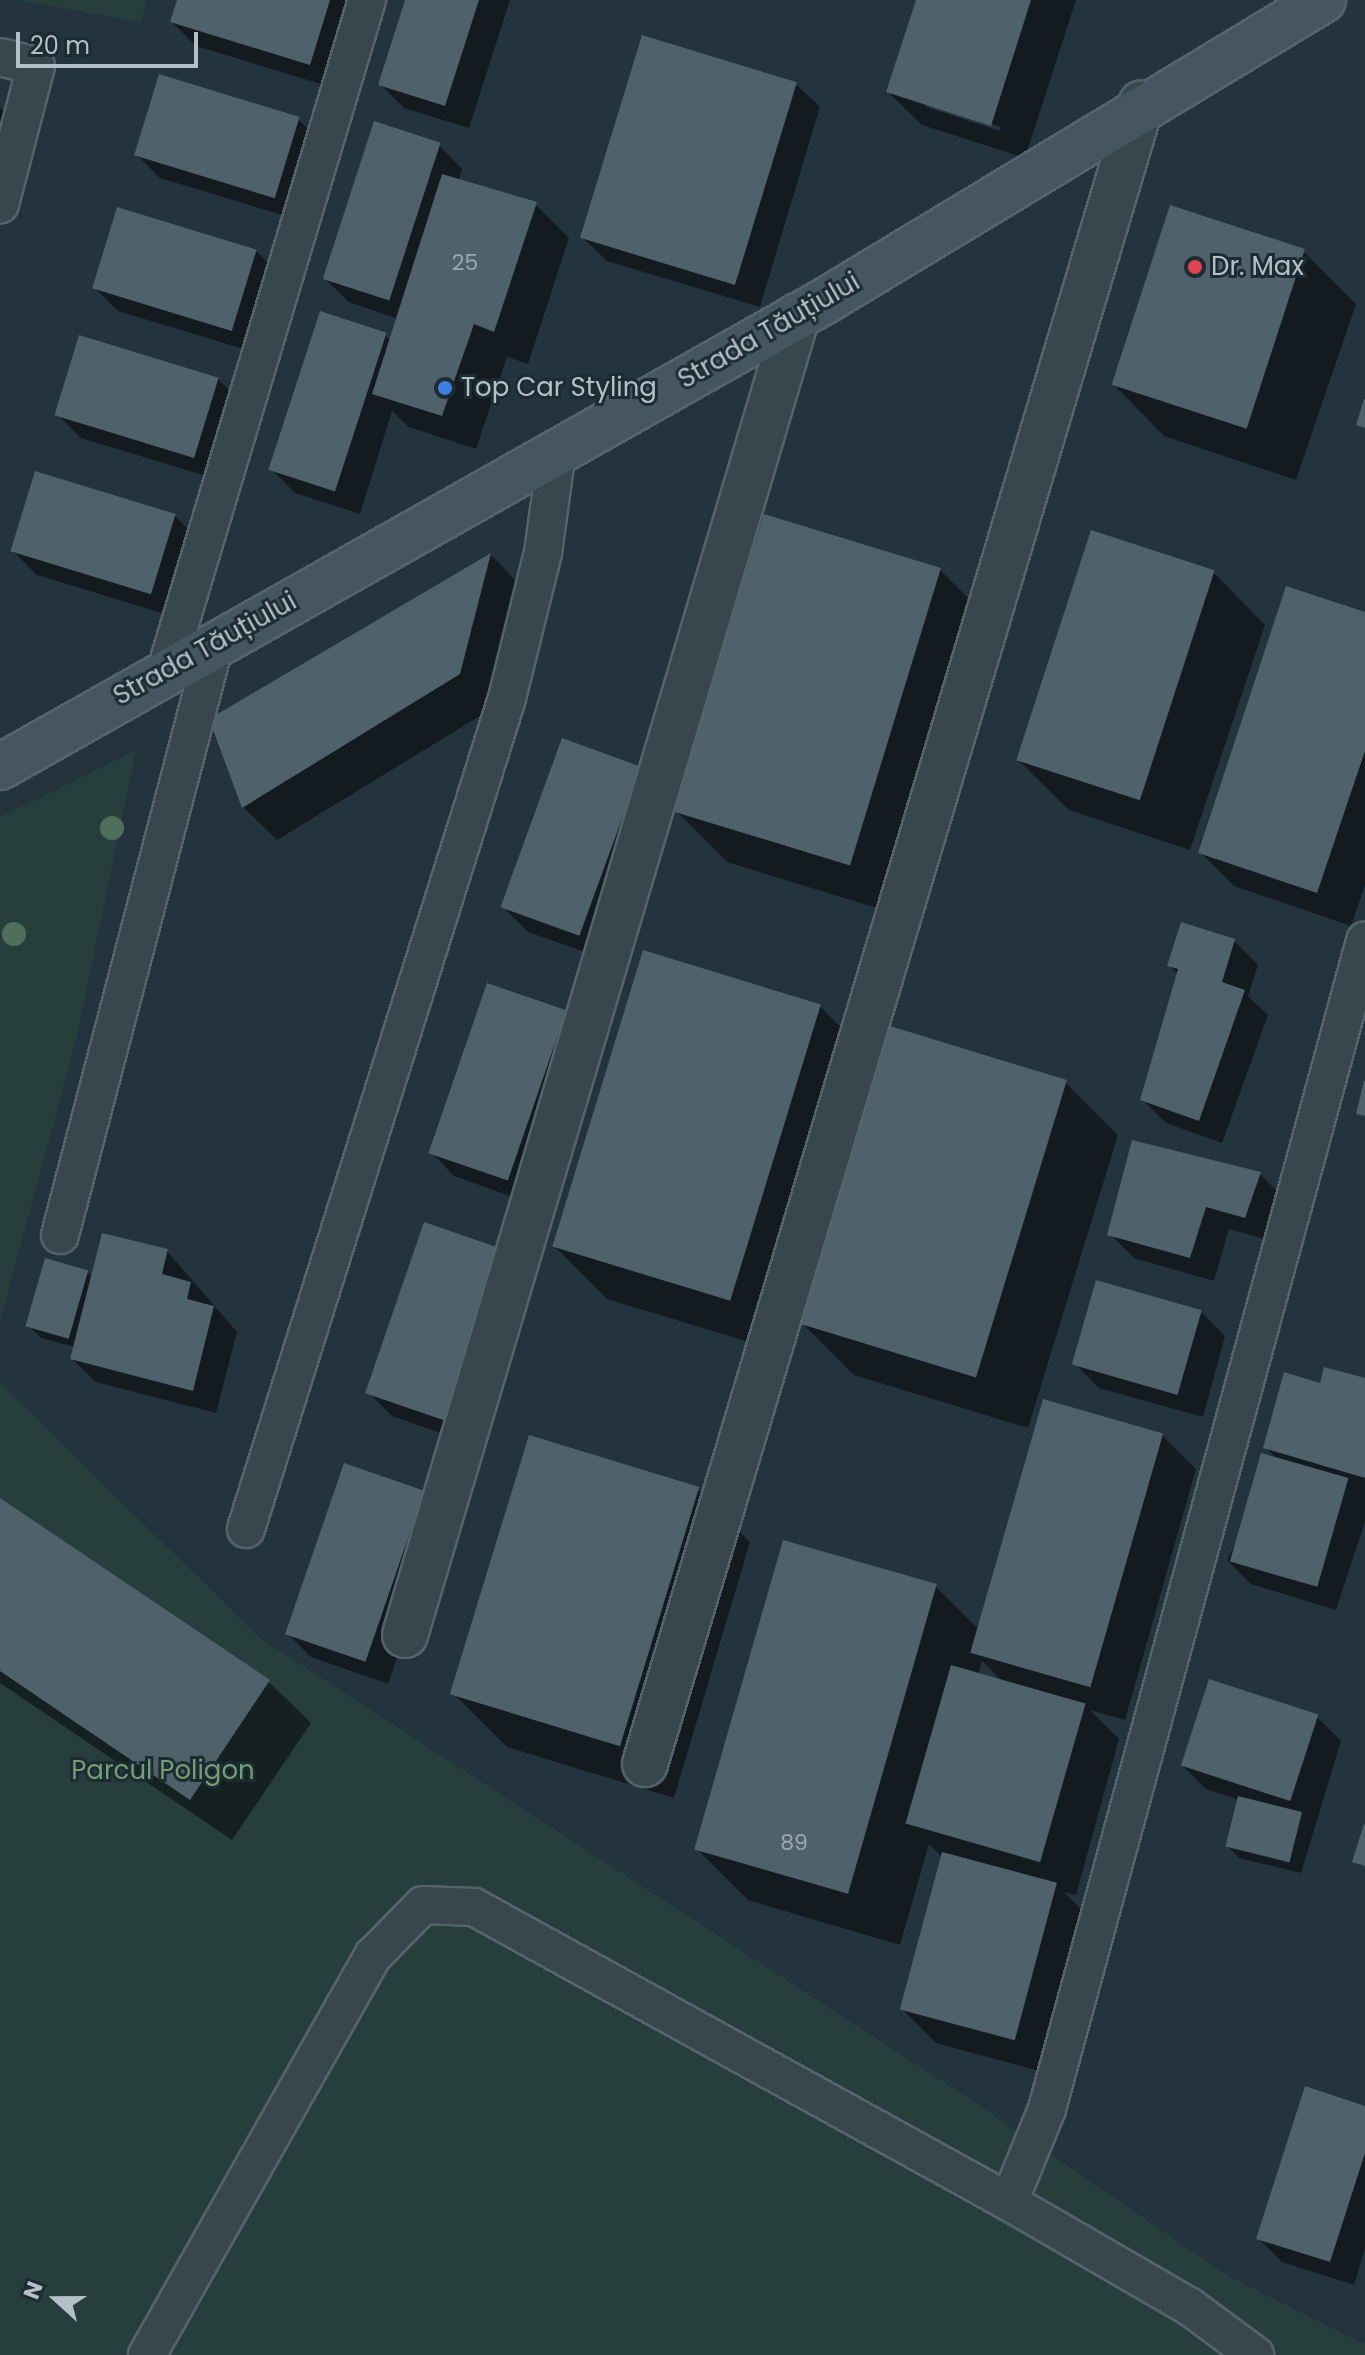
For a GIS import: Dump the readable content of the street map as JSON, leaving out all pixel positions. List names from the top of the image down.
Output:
{
  "streets": {
    "main road": ["Strada Tăuțiului"]
  },
  "parks": ["Parcul Poligon"],
  "places": ["Dr. Max", "Top Car Styling"],
  "house_numbers": ["25", "89"],
  "scale_bar": "20 m",
  "north": "left"
}
